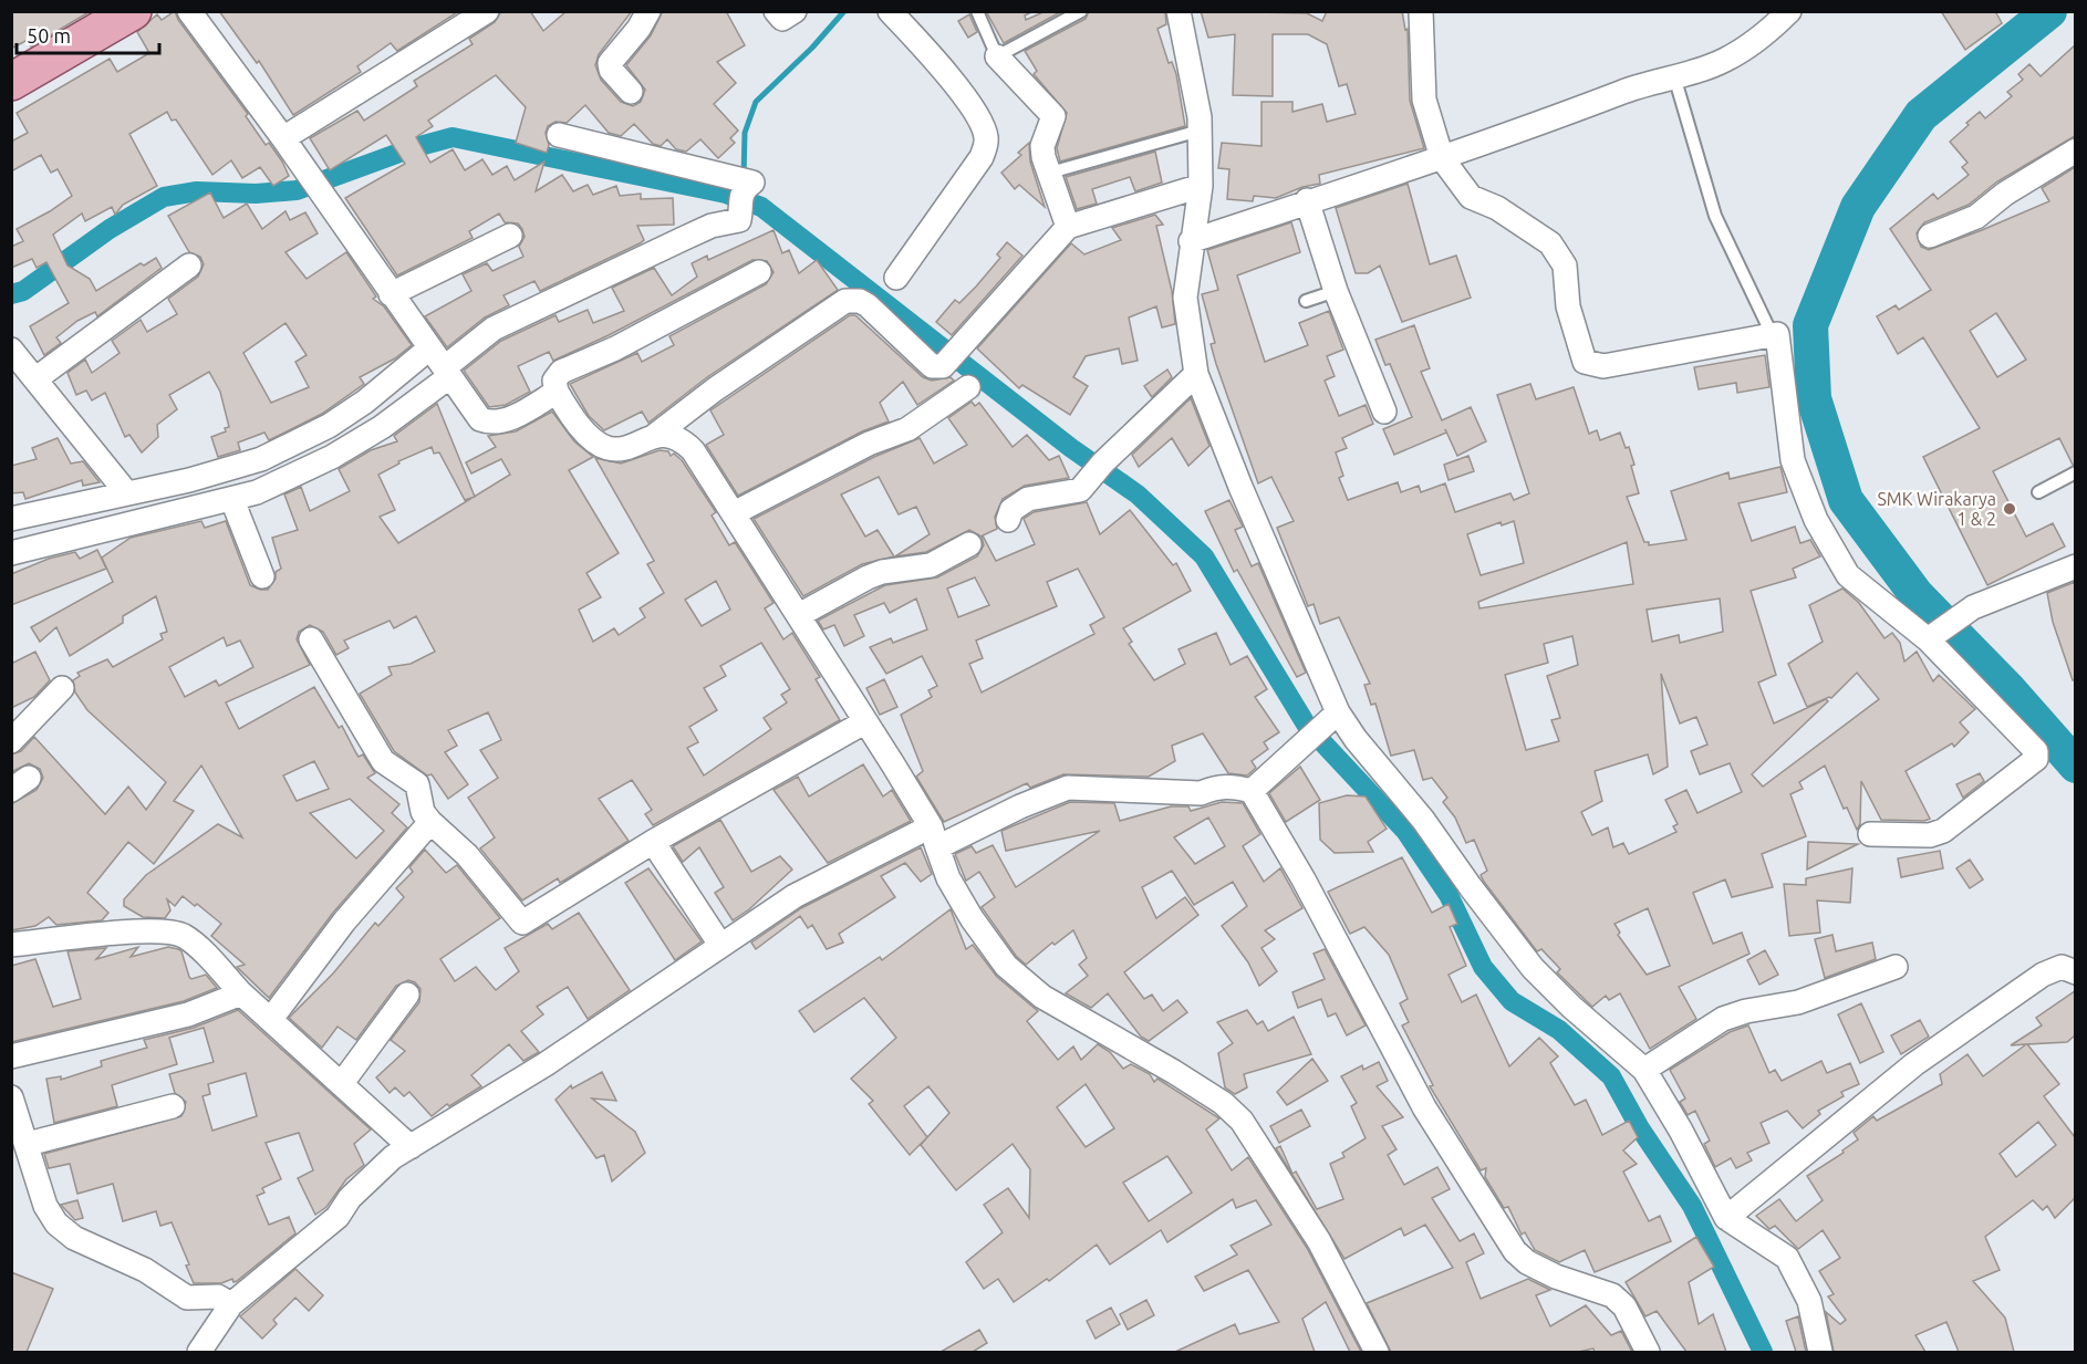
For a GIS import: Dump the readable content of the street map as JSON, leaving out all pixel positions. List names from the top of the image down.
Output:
{
  "places": ["SMK Wirakarya 1 & 2"],
  "scale_bar": "50 m"
}
